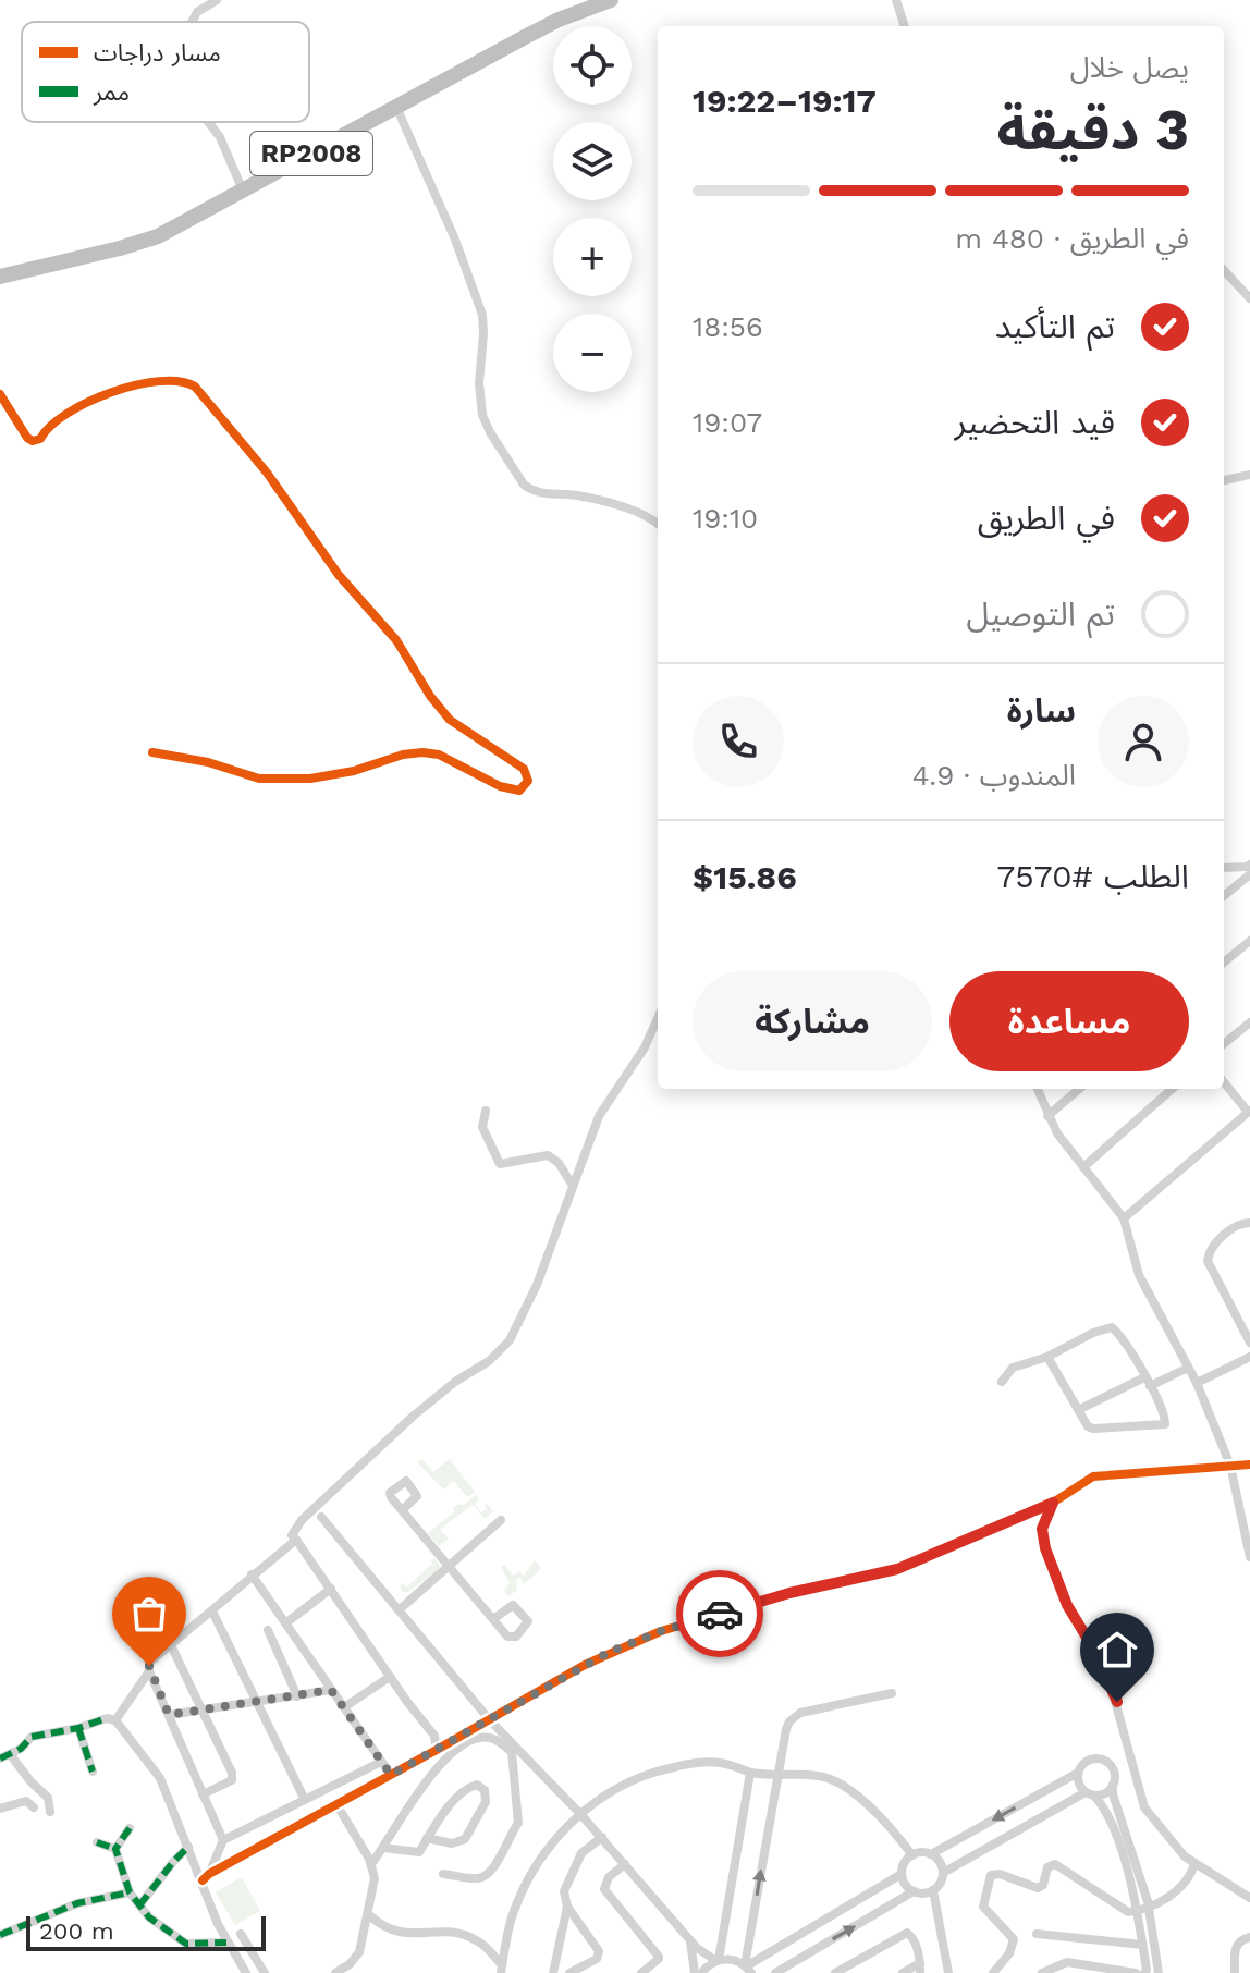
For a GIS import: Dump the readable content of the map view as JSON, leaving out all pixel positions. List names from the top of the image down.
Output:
{
  "streets": {
    "highway": ["RP2008"]
  },
  "legend": ["مسار دراجات", "ممر"],
  "scale_bar": "200 m",
  "page": {
    "map_buttons": ["+", "−"],
    "heading": ["3 دقيقة", "يصل خلال", "19:17–19:22"],
    "panel": [
      "سارة",
      "المندوب · 4.9",
      "الطلب #7570",
      "$15.86"
    ],
    "bar": "في الطريق · 480 m",
    "list": [
      ["تم التأكيد", "18:56"],
      ["قيد التحضير", "19:07"],
      ["في الطريق", "19:10"],
      "تم التوصيل"
    ],
    "buttons": ["مساعدة", "مشاركة"],
    "scale": "200 m"
  }
}
